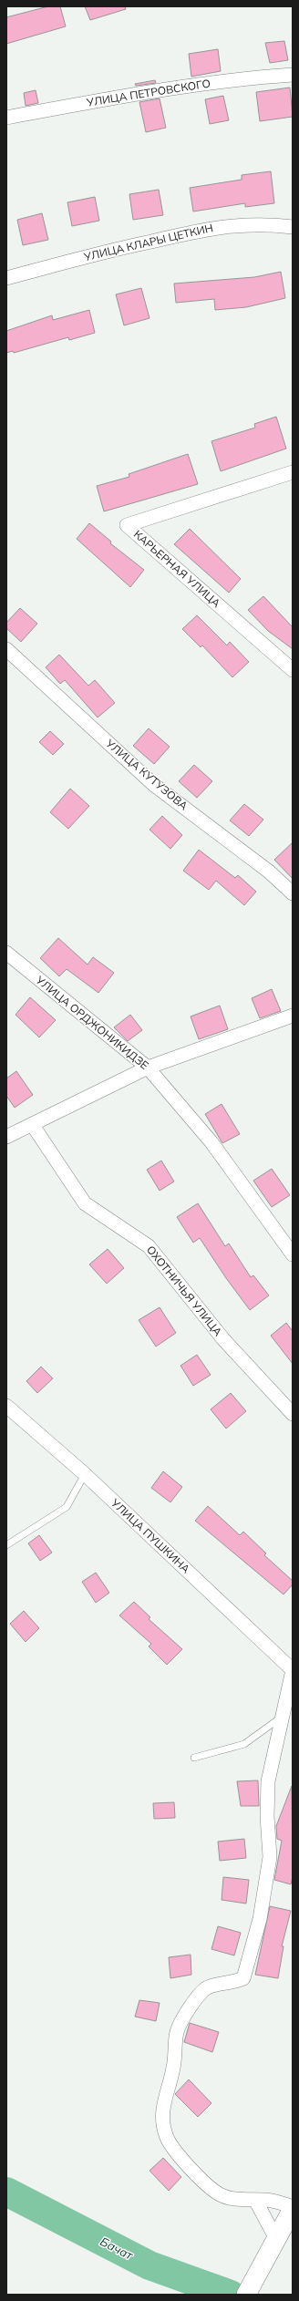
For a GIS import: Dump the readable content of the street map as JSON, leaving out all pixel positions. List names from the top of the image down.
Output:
{
  "streets": {
    "street": [
      "УЛИЦА ПЕТРОВСКОГО",
      "УЛИЦА КЛАРЫ ЦЕТКИН",
      "КАРЬЕРНАЯ УЛИЦА",
      "УЛИЦА КУТУЗОВА",
      "УЛИЦА ОРДЖОНИКИДЗЕ",
      "ОХОТНИЧЬЯ УЛИЦА",
      "УЛИЦА ПУШКИНА"
    ]
  },
  "water": ["Бачат"]
}
